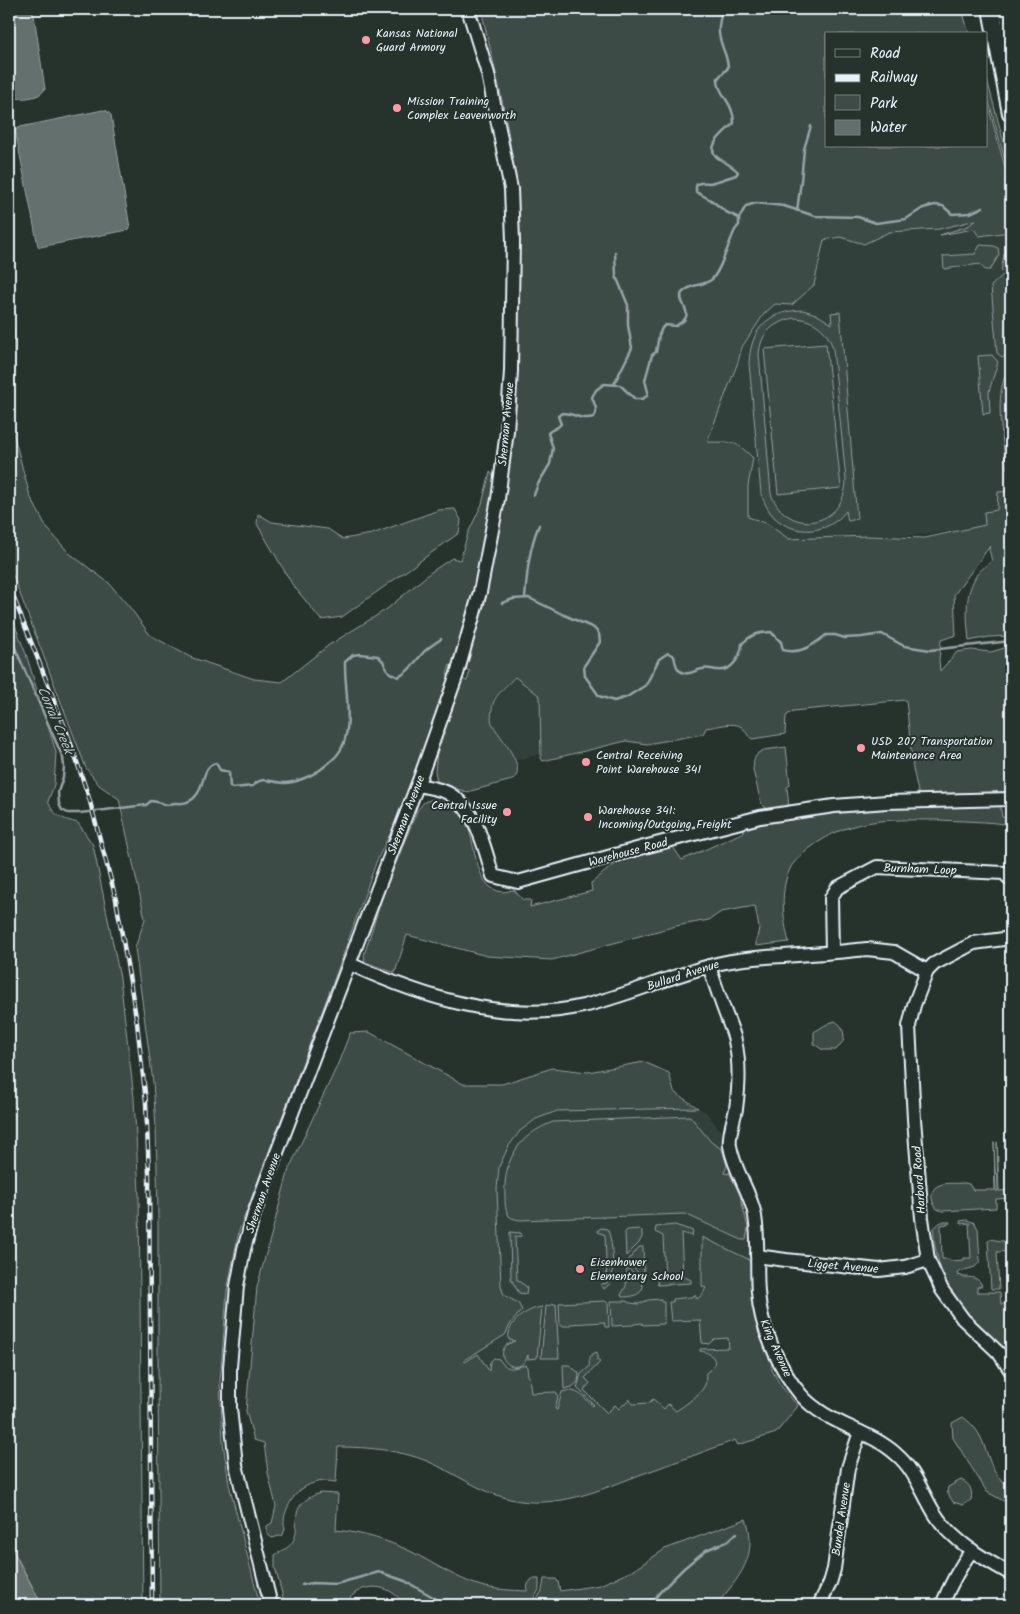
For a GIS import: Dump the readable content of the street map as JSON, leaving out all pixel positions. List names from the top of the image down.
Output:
{
  "streets": {
    "street": [
      "Sherman Avenue",
      "Warehouse Road",
      "Burnham Loop",
      "Bullard Avenue",
      "Harbord Road",
      "Ligget Avenue",
      "King Avenue",
      "Bundel Avenue"
    ]
  },
  "crossings": [
    ["Sherman Avenue", "Warehouse Road"],
    ["Sherman Avenue", "Bullard Avenue"],
    ["Burnham Loop", "Bullard Avenue"],
    ["Bullard Avenue", "Harbord Road"],
    ["Bullard Avenue", "King Avenue"],
    ["Harbord Road", "Ligget Avenue"],
    ["Ligget Avenue", "King Avenue"],
    ["King Avenue", "Bundel Avenue"]
  ],
  "water": ["Corral Creek"],
  "places": [
    "Kansas National Guard Armory",
    "Mission Training Complex Leavenworth",
    "USD 207 Transportation Maintenance Area",
    "Central Receiving Point Warehouse 341",
    "Central Issue Facility",
    "Warehouse 341: Incoming/Outgoing Freight",
    "Eisenhower Elementary School"
  ],
  "legend": [
    "Road",
    "Railway",
    "Park",
    "Water"
  ]
}
